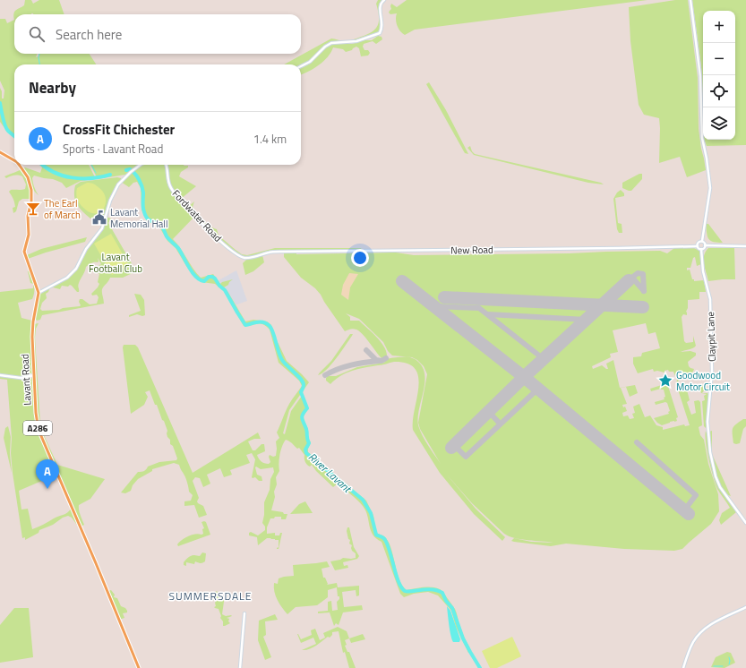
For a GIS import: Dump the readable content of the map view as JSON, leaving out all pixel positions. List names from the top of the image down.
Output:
{
  "streets": {
    "main road": ["Lavant Road", "A286"],
    "street": ["Fordwater Road", "New Road", "Claypit Lane"]
  },
  "crossings": [
    ["Fordwater Road", "New Road"],
    ["New Road", "Claypit Lane"]
  ],
  "districts": ["SUMMERSDALE"],
  "water": ["River Lavant"],
  "parks": ["Lavant Football Club"],
  "places": {
    "bar": ["The Earl of March"],
    "public building": ["Lavant Memorial Hall"],
    "place": ["Goodwood Motor Circuit"]
  },
  "page": {
    "map_buttons": ["+", "−"],
    "search": "Search here",
    "heading": "Nearby",
    "list": [
      {
        "mark": "A",
        "name": "CrossFit Chichester",
        "note": "Sports · Lavant Road",
        "value": "1.4 km"
      }
    ],
    "pins": "A"
  }
}
